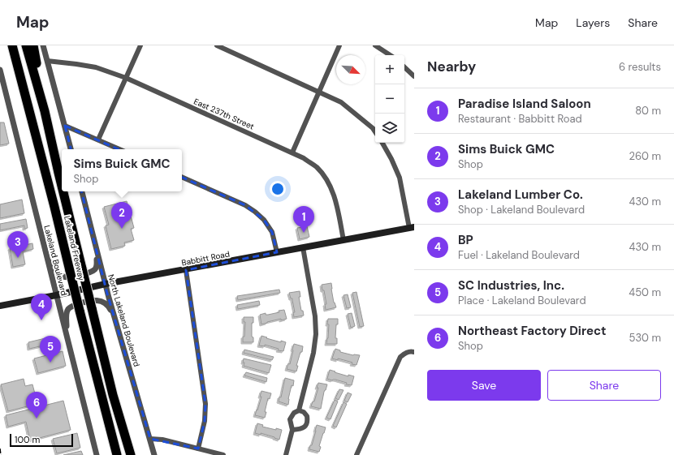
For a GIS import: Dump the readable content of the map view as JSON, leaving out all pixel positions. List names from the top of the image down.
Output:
{
  "streets": {
    "highway": ["Lakeland Freeway"],
    "main road": ["Babbitt Road"],
    "street": ["East 237th Street", "Lakeland Boulevard", "North Lakeland Boulevard"]
  },
  "crossings": [
    ["East 237th Street", "Babbitt Road"],
    ["Babbitt Road", "Lakeland Boulevard"],
    ["Babbitt Road", "North Lakeland Boulevard"]
  ],
  "scale_bar": "100 m",
  "north": "bottom right",
  "page": {
    "header": "Map",
    "nav": ["Map", "Layers", "Share"],
    "heading": ["Nearby", "6 results"],
    "map_buttons": ["+", "−"],
    "list": [
      {
        "mark": "1",
        "name": "Paradise Island Saloon",
        "note": "Restaurant · Babbitt Road",
        "value": "80 m"
      },
      {
        "mark": "2",
        "name": "Sims Buick GMC",
        "note": "Shop",
        "value": "260 m"
      },
      {
        "mark": "3",
        "name": "Lakeland Lumber Co.",
        "note": "Shop · Lakeland Boulevard",
        "value": "430 m"
      },
      {
        "mark": "4",
        "name": "BP",
        "note": "Fuel · Lakeland Boulevard",
        "value": "430 m"
      },
      {
        "mark": "5",
        "name": "SC Industries, Inc.",
        "note": "Place · Lakeland Boulevard",
        "value": "450 m"
      },
      {
        "mark": "6",
        "name": "Northeast Factory Direct",
        "note": "Shop",
        "value": "530 m"
      }
    ],
    "popup": ["Sims Buick GMC", "Shop"],
    "pins": [
      "2",
      "1",
      "3",
      "4",
      "5",
      "6"
    ],
    "buttons": ["Save", "Share"],
    "scale": "100 m"
  }
}
